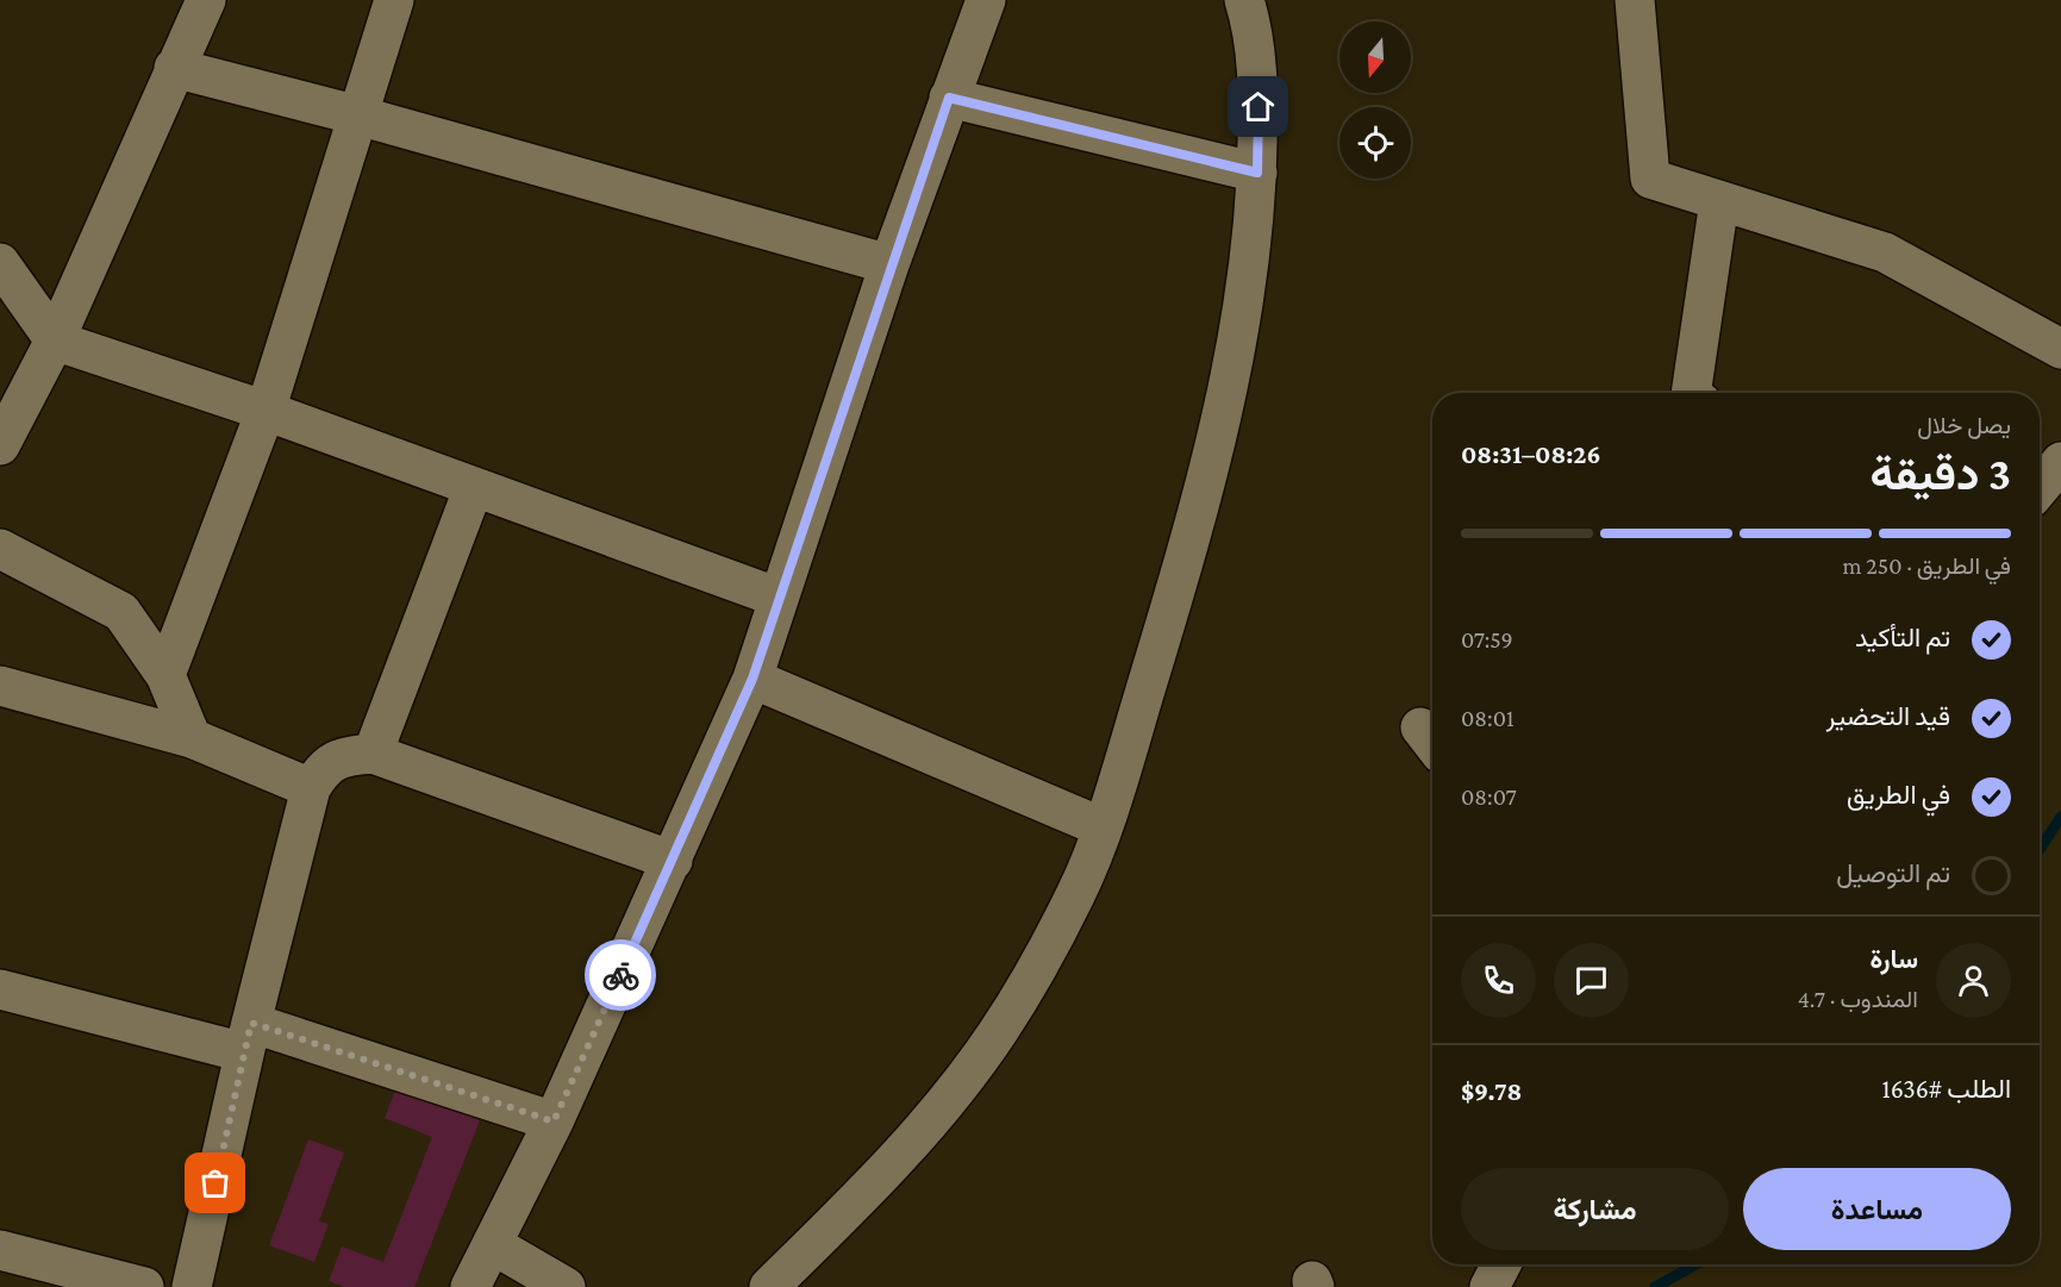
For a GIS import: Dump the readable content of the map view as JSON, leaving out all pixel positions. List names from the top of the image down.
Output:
{
  "north": "bottom",
  "page": {
    "heading": ["3 دقيقة", "يصل خلال", "08:26–08:31"],
    "panel": [
      "سارة",
      "المندوب · 4.7",
      "الطلب #1636",
      "$9.78"
    ],
    "bar": "في الطريق · 250 m",
    "list": [
      ["تم التأكيد", "07:59"],
      ["قيد التحضير", "08:01"],
      ["في الطريق", "08:07"],
      "تم التوصيل"
    ],
    "buttons": ["مساعدة", "مشاركة"]
  }
}
